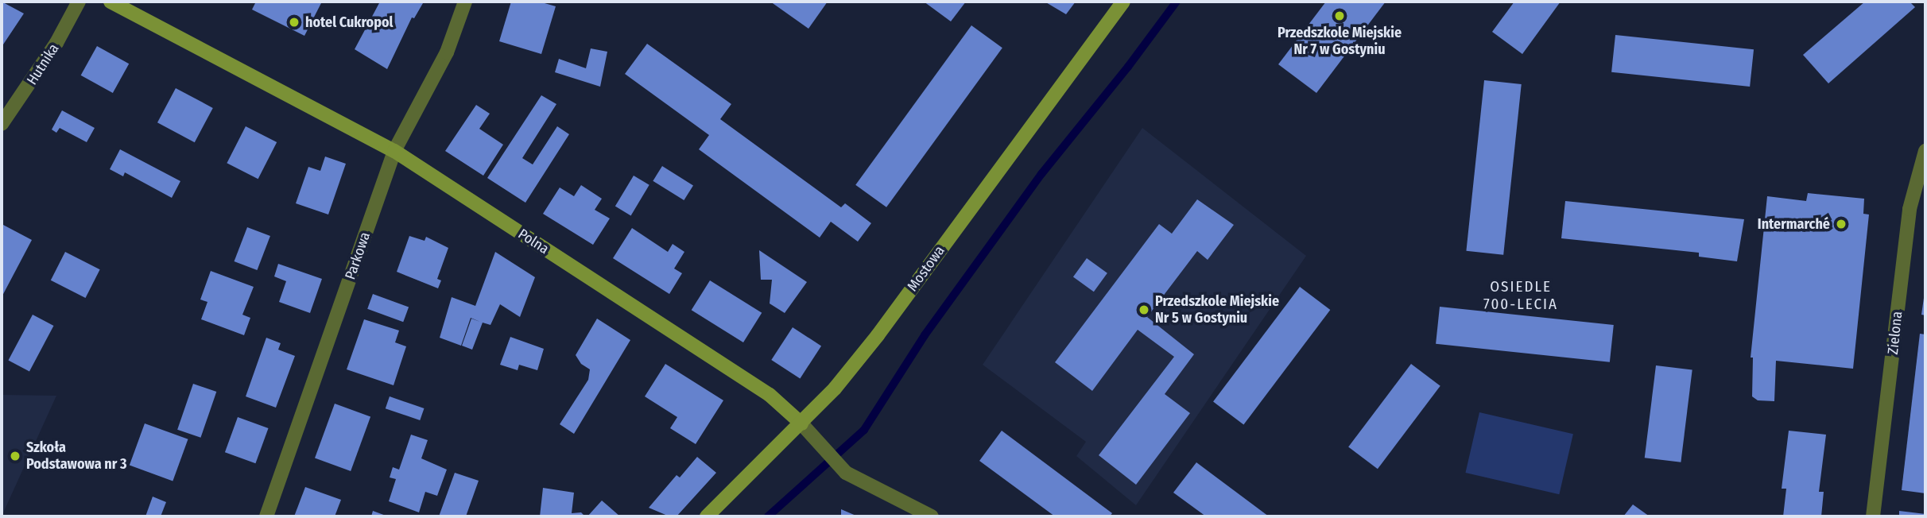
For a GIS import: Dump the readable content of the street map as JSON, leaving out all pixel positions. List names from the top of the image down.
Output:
{
  "streets": {
    "street": [
      "Hutnika",
      "Polna",
      "Parkowa",
      "Mostowa",
      "Zielona"
    ]
  },
  "crossings": [
    ["Polna", "Parkowa"],
    ["Polna", "Mostowa"]
  ],
  "districts": ["OSIEDLE 700-LECIA"],
  "places": [
    "Przedszkole Miejskie Nr 7 w Gostyniu",
    "hotel Cukropol",
    "Intermarché",
    "Przedszkole Miejskie Nr 5 w Gostyniu",
    "Szkoła Podstawowa nr 3"
  ]
}
